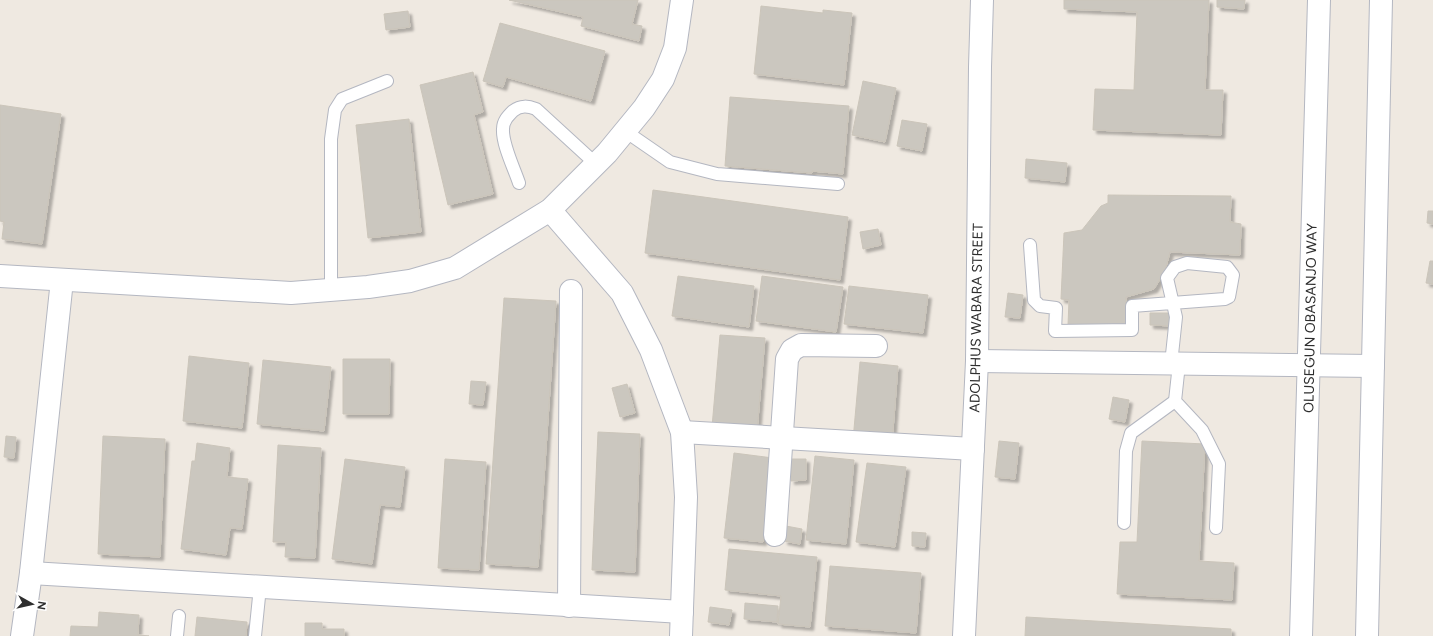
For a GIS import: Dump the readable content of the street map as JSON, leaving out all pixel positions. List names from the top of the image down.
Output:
{
  "streets": {
    "street": ["ADOLPHUS WABARA STREET", "OLUSEGUN OBASANJO WAY"]
  },
  "north": "right"
}
